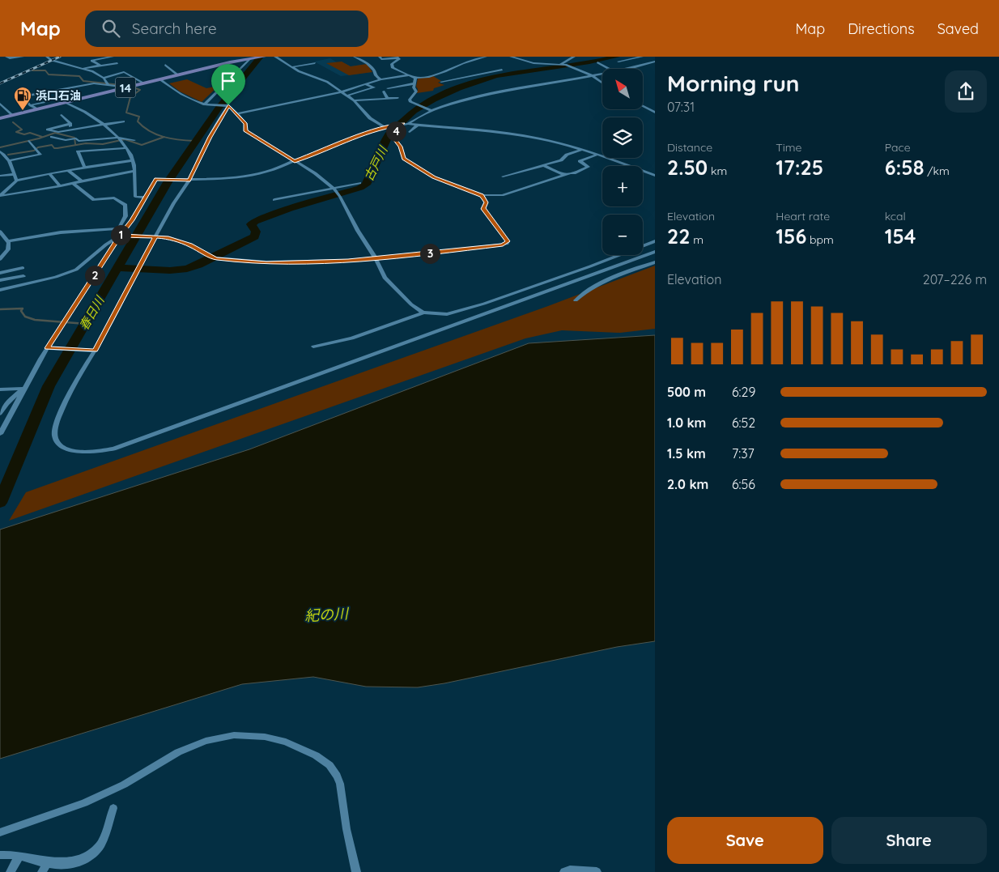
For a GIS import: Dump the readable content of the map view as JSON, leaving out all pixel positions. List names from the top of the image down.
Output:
{
  "streets": {
    "main road": ["14"]
  },
  "water": ["古戸川", "春日川", "紀の川"],
  "places": {
    "fuel station": ["浜口石油"]
  },
  "north": "top left",
  "page": {
    "header": "Map",
    "search": "Search here",
    "nav": ["Map", "Directions", "Saved"],
    "heading": ["Morning run", "07:31"],
    "map_buttons": ["+", "−"],
    "pins": [
      "4",
      "1",
      "3",
      "2"
    ],
    "stats": [
      ["Distance", "2.50 km"],
      ["Time", "17:25"],
      ["Pace", "6:58 /km"],
      ["Elevation", "22 m"],
      ["Heart rate", "156 bpm"],
      ["kcal", "154"]
    ],
    "chart": ["Elevation", "207–226 m"],
    "list": [
      {
        "name": "500 m",
        "note": "6:29"
      },
      {
        "name": "1.0 km",
        "note": "6:52"
      },
      {
        "name": "1.5 km",
        "note": "7:37"
      },
      {
        "name": "2.0 km",
        "note": "6:56"
      }
    ],
    "buttons": ["Save", "Share"]
  }
}
